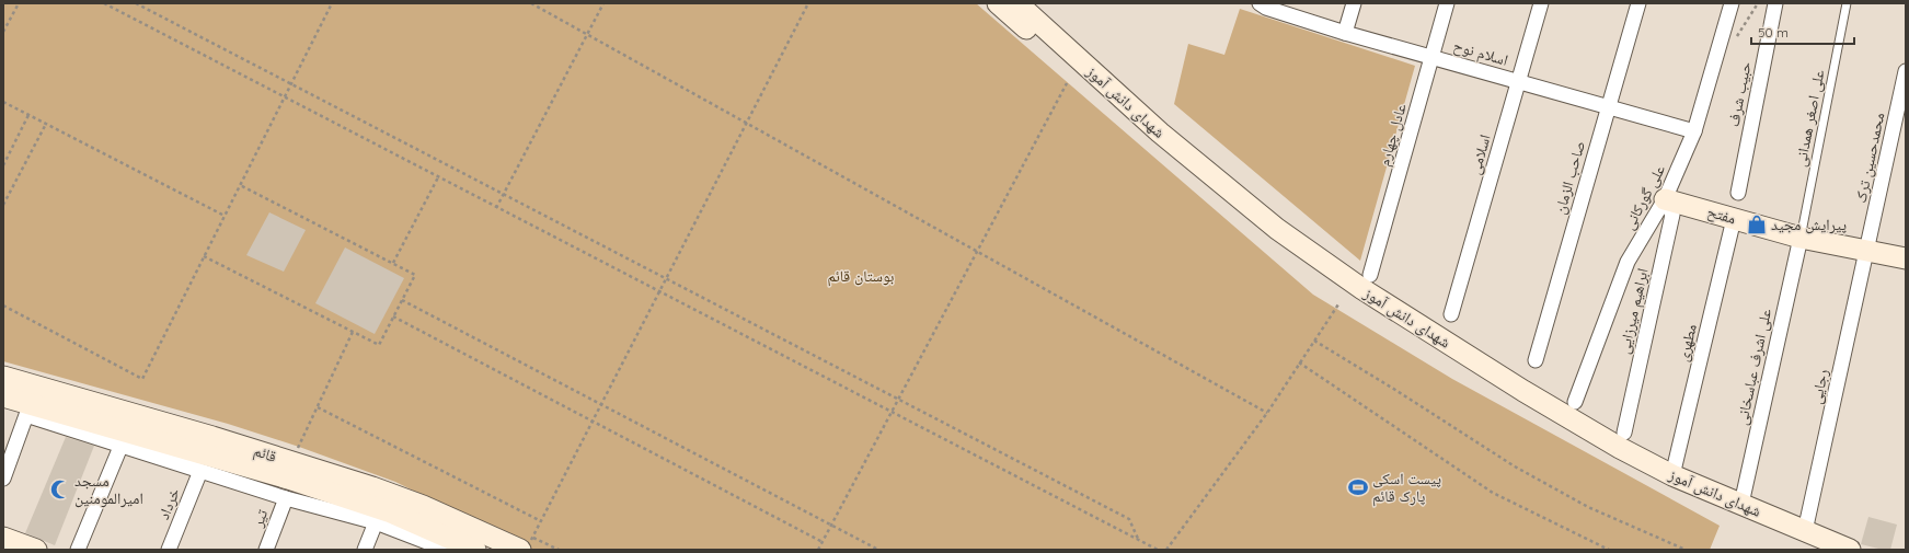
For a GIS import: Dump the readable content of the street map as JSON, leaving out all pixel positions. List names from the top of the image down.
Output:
{
  "streets": {
    "main road": ["شهدای دانش آموز", "مفتح", "قائم"],
    "street": [
      "اسلام نوح",
      "حبیب شرف",
      "عادل چهارم",
      "اسلامی",
      "محمدحسین ترک",
      "صاحب الزمان",
      "علی گورکانی",
      "ابراهیم میرزایی",
      "مطهری",
      "علی اشرف عباسخانی",
      "رجایی",
      "خرداد",
      "تیر"
    ],
    "lane": ["علی اصغر همدانی"]
  },
  "crossings": [
    ["اسلام نوح", "عادل چهارم"],
    ["اسلام نوح", "اسلامی"],
    ["اسلام نوح", "صاحب الزمان"],
    ["اسلام نوح", "علی گورکانی"],
    ["شهدای دانش آموز", "مطهری"],
    ["شهدای دانش آموز", "علی اشرف عباسخانی"],
    ["شهدای دانش آموز", "رجایی"],
    ["علی اصغر همدانی", "مفتح"],
    ["علی اصغر همدانی", "علی اشرف عباسخانی"],
    ["محمدحسین ترک", "مفتح"],
    ["محمدحسین ترک", "رجایی"],
    ["علی گورکانی", "مفتح"],
    ["علی گورکانی", "ابراهیم میرزایی"],
    ["مفتح", "ابراهیم میرزایی"],
    ["مفتح", "مطهری"],
    ["مفتح", "علی اشرف عباسخانی"],
    ["مفتح", "رجایی"]
  ],
  "parks": ["بوستان قائم"],
  "places": {
    "shop": ["پیرایش مجید"],
    "sports": ["پیست اسکی پارک قائم"],
    "mosque": ["مسجد امیرالمومنین"]
  },
  "scale_bar": "50 m"
}
